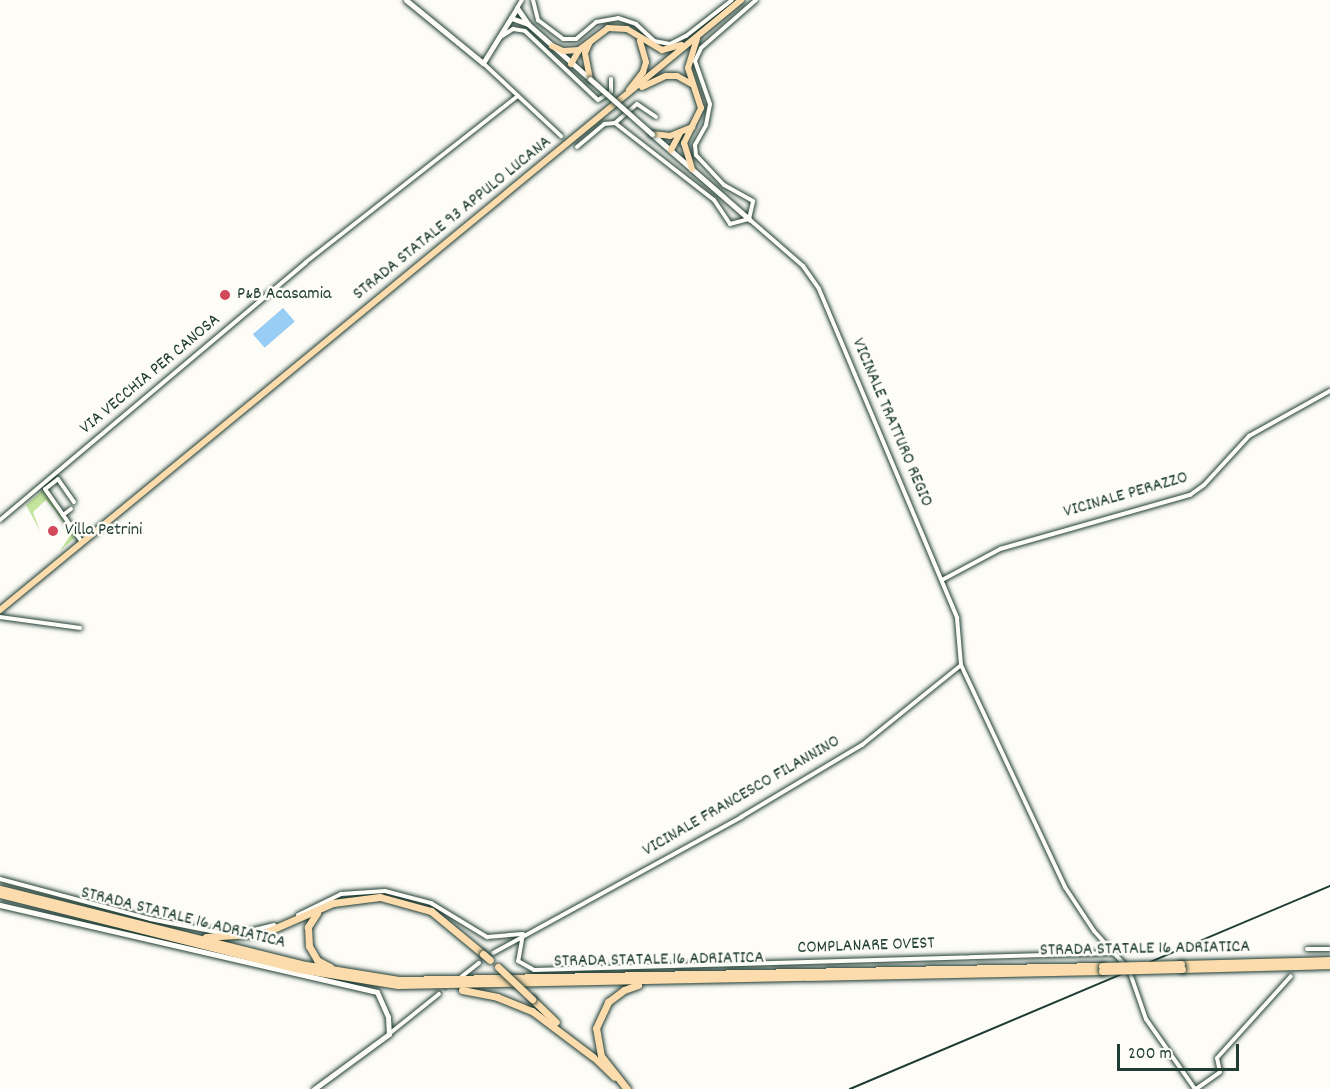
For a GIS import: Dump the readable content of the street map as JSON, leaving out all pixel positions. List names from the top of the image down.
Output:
{
  "streets": {
    "highway": ["STRADA STATALE 16 ADRIATICA"],
    "main road": ["STRADA STATALE 93 APPULO LUCANA"],
    "street": [
      "VIA VECCHIA PER CANOSA",
      "VICINALE TRATTURO REGIO",
      "VICINALE PERAZZO",
      "VICINALE FRANCESCO FILANNINO",
      "COMPLANARE OVEST"
    ]
  },
  "crossings": [
    ["VICINALE TRATTURO REGIO", "VICINALE PERAZZO"],
    ["VICINALE TRATTURO REGIO", "VICINALE FRANCESCO FILANNINO"],
    ["VICINALE FRANCESCO FILANNINO", "COMPLANARE OVEST"]
  ],
  "places": ["P&B Acasamia", "Villa Petrini"],
  "scale_bar": "200 m"
}
